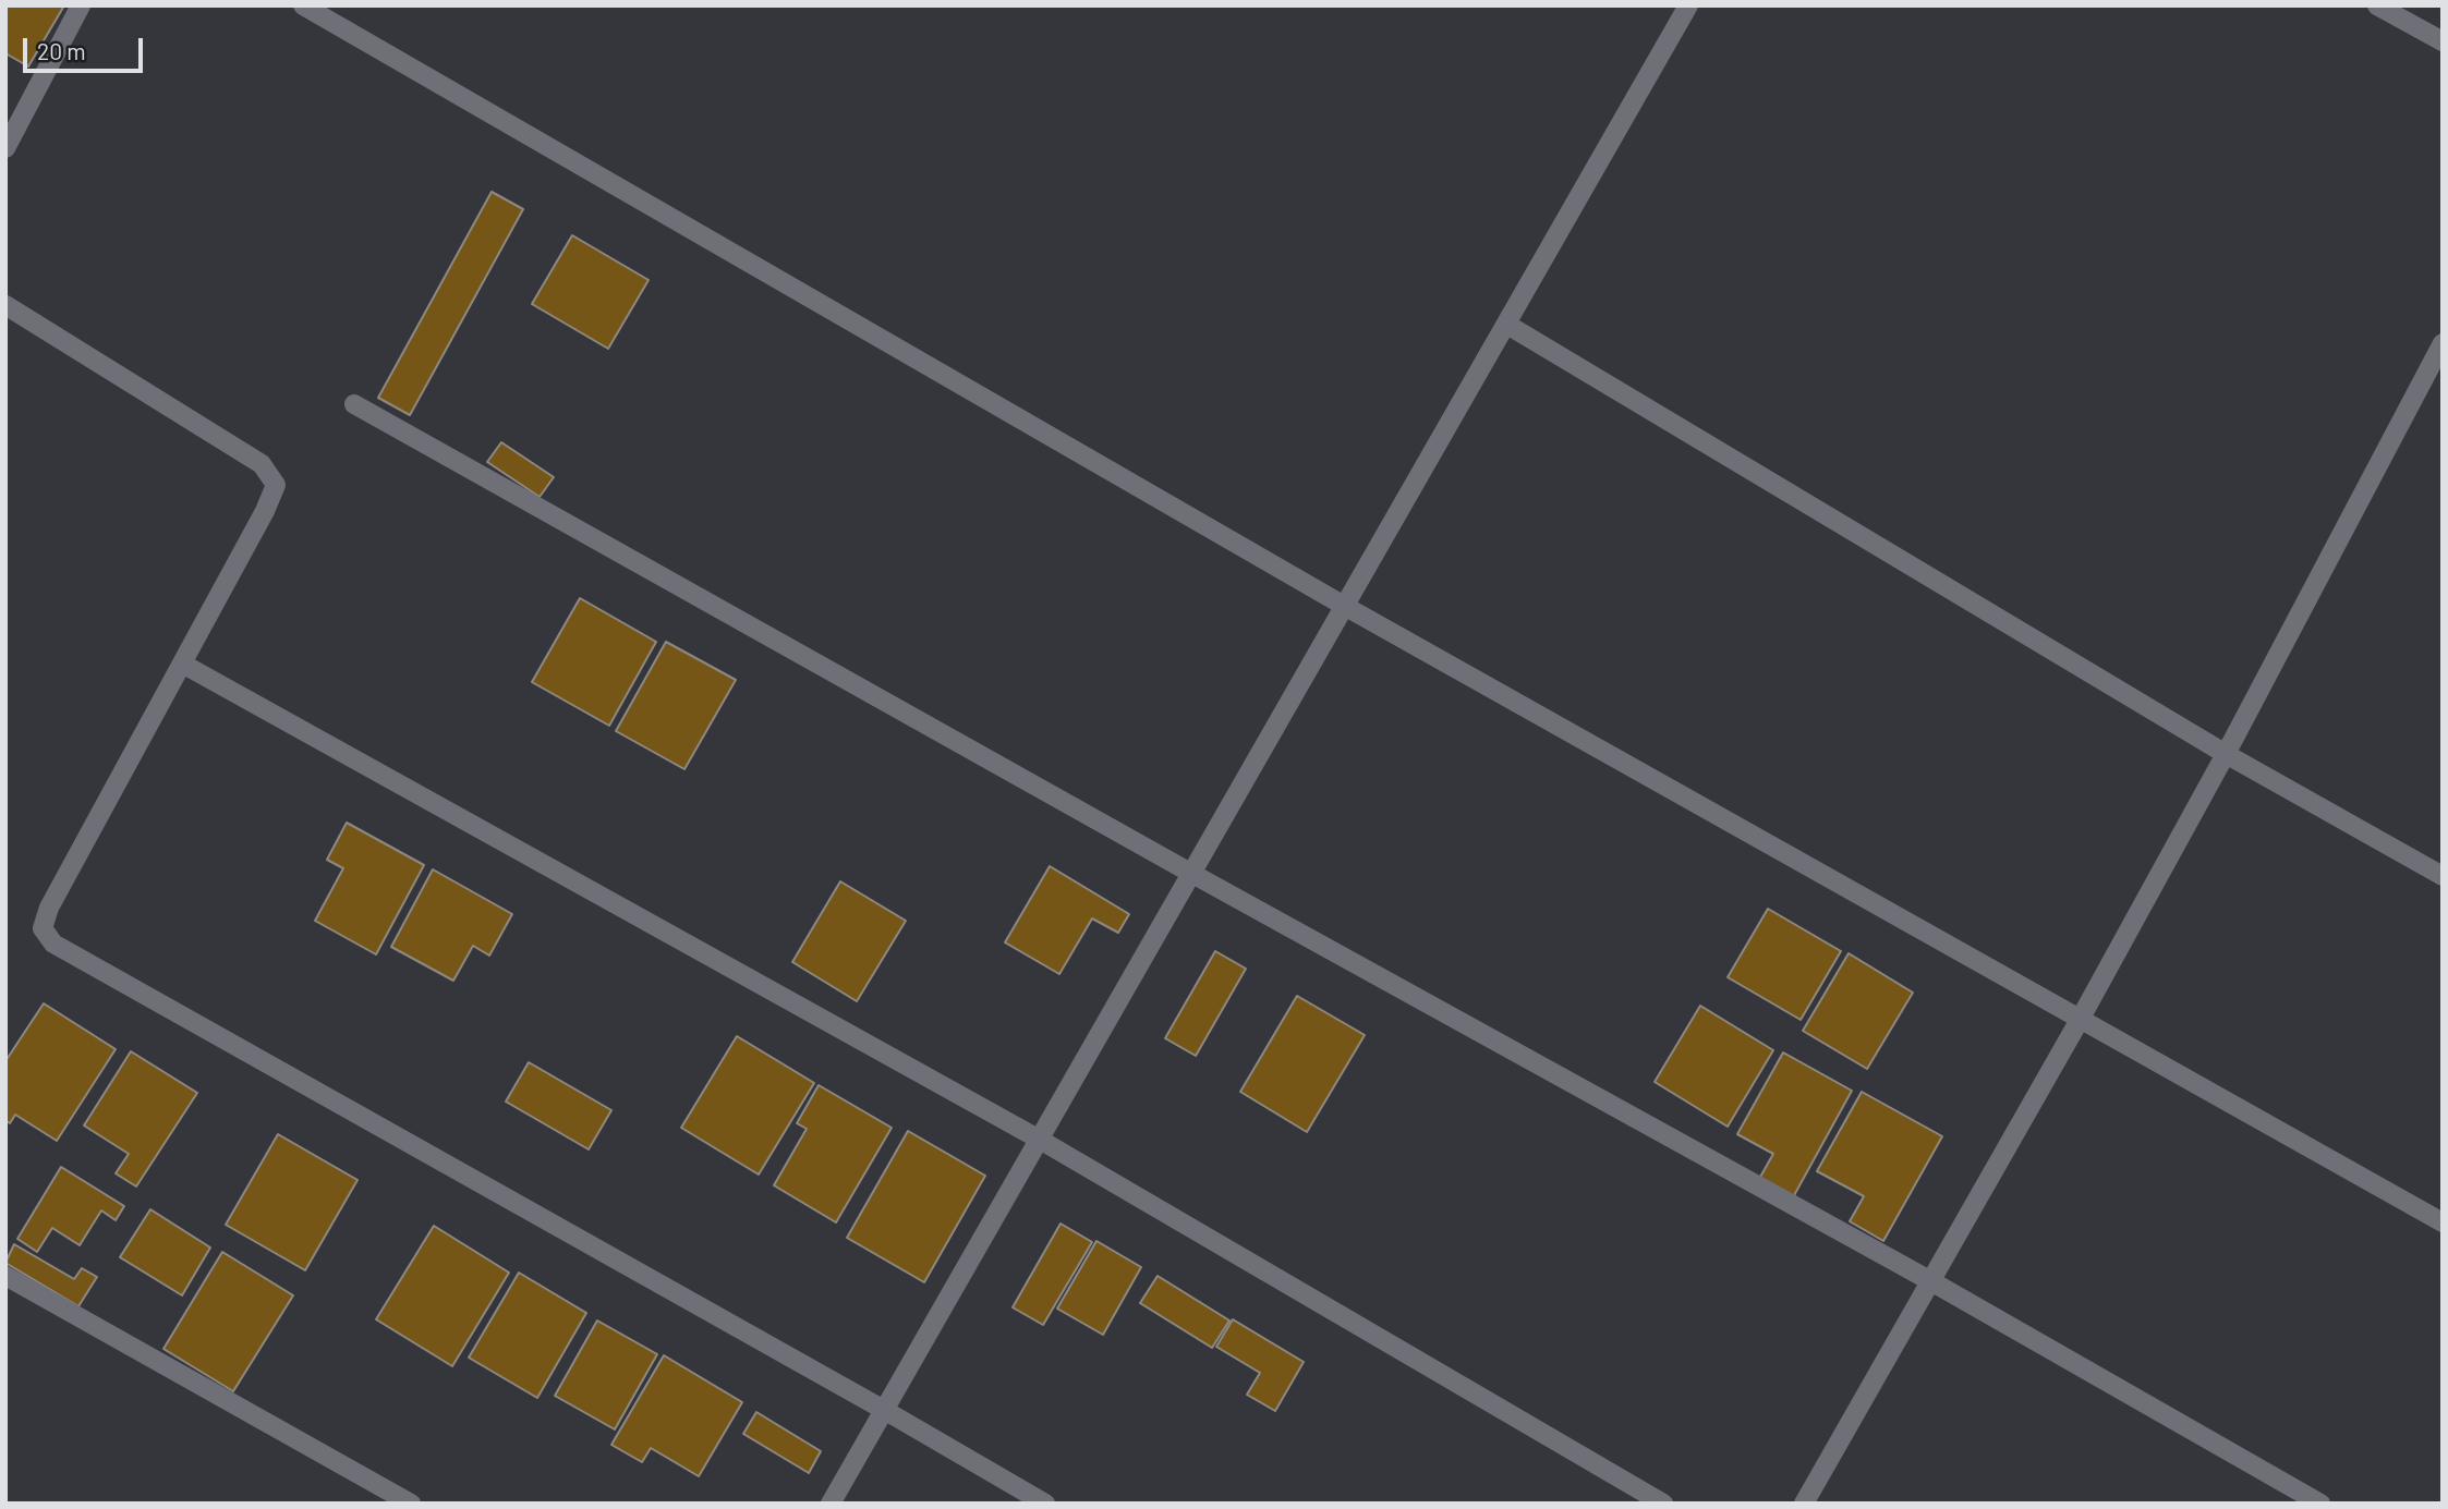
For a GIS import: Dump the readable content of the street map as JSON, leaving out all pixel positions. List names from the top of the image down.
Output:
{
  "scale_bar": "20 m"
}
